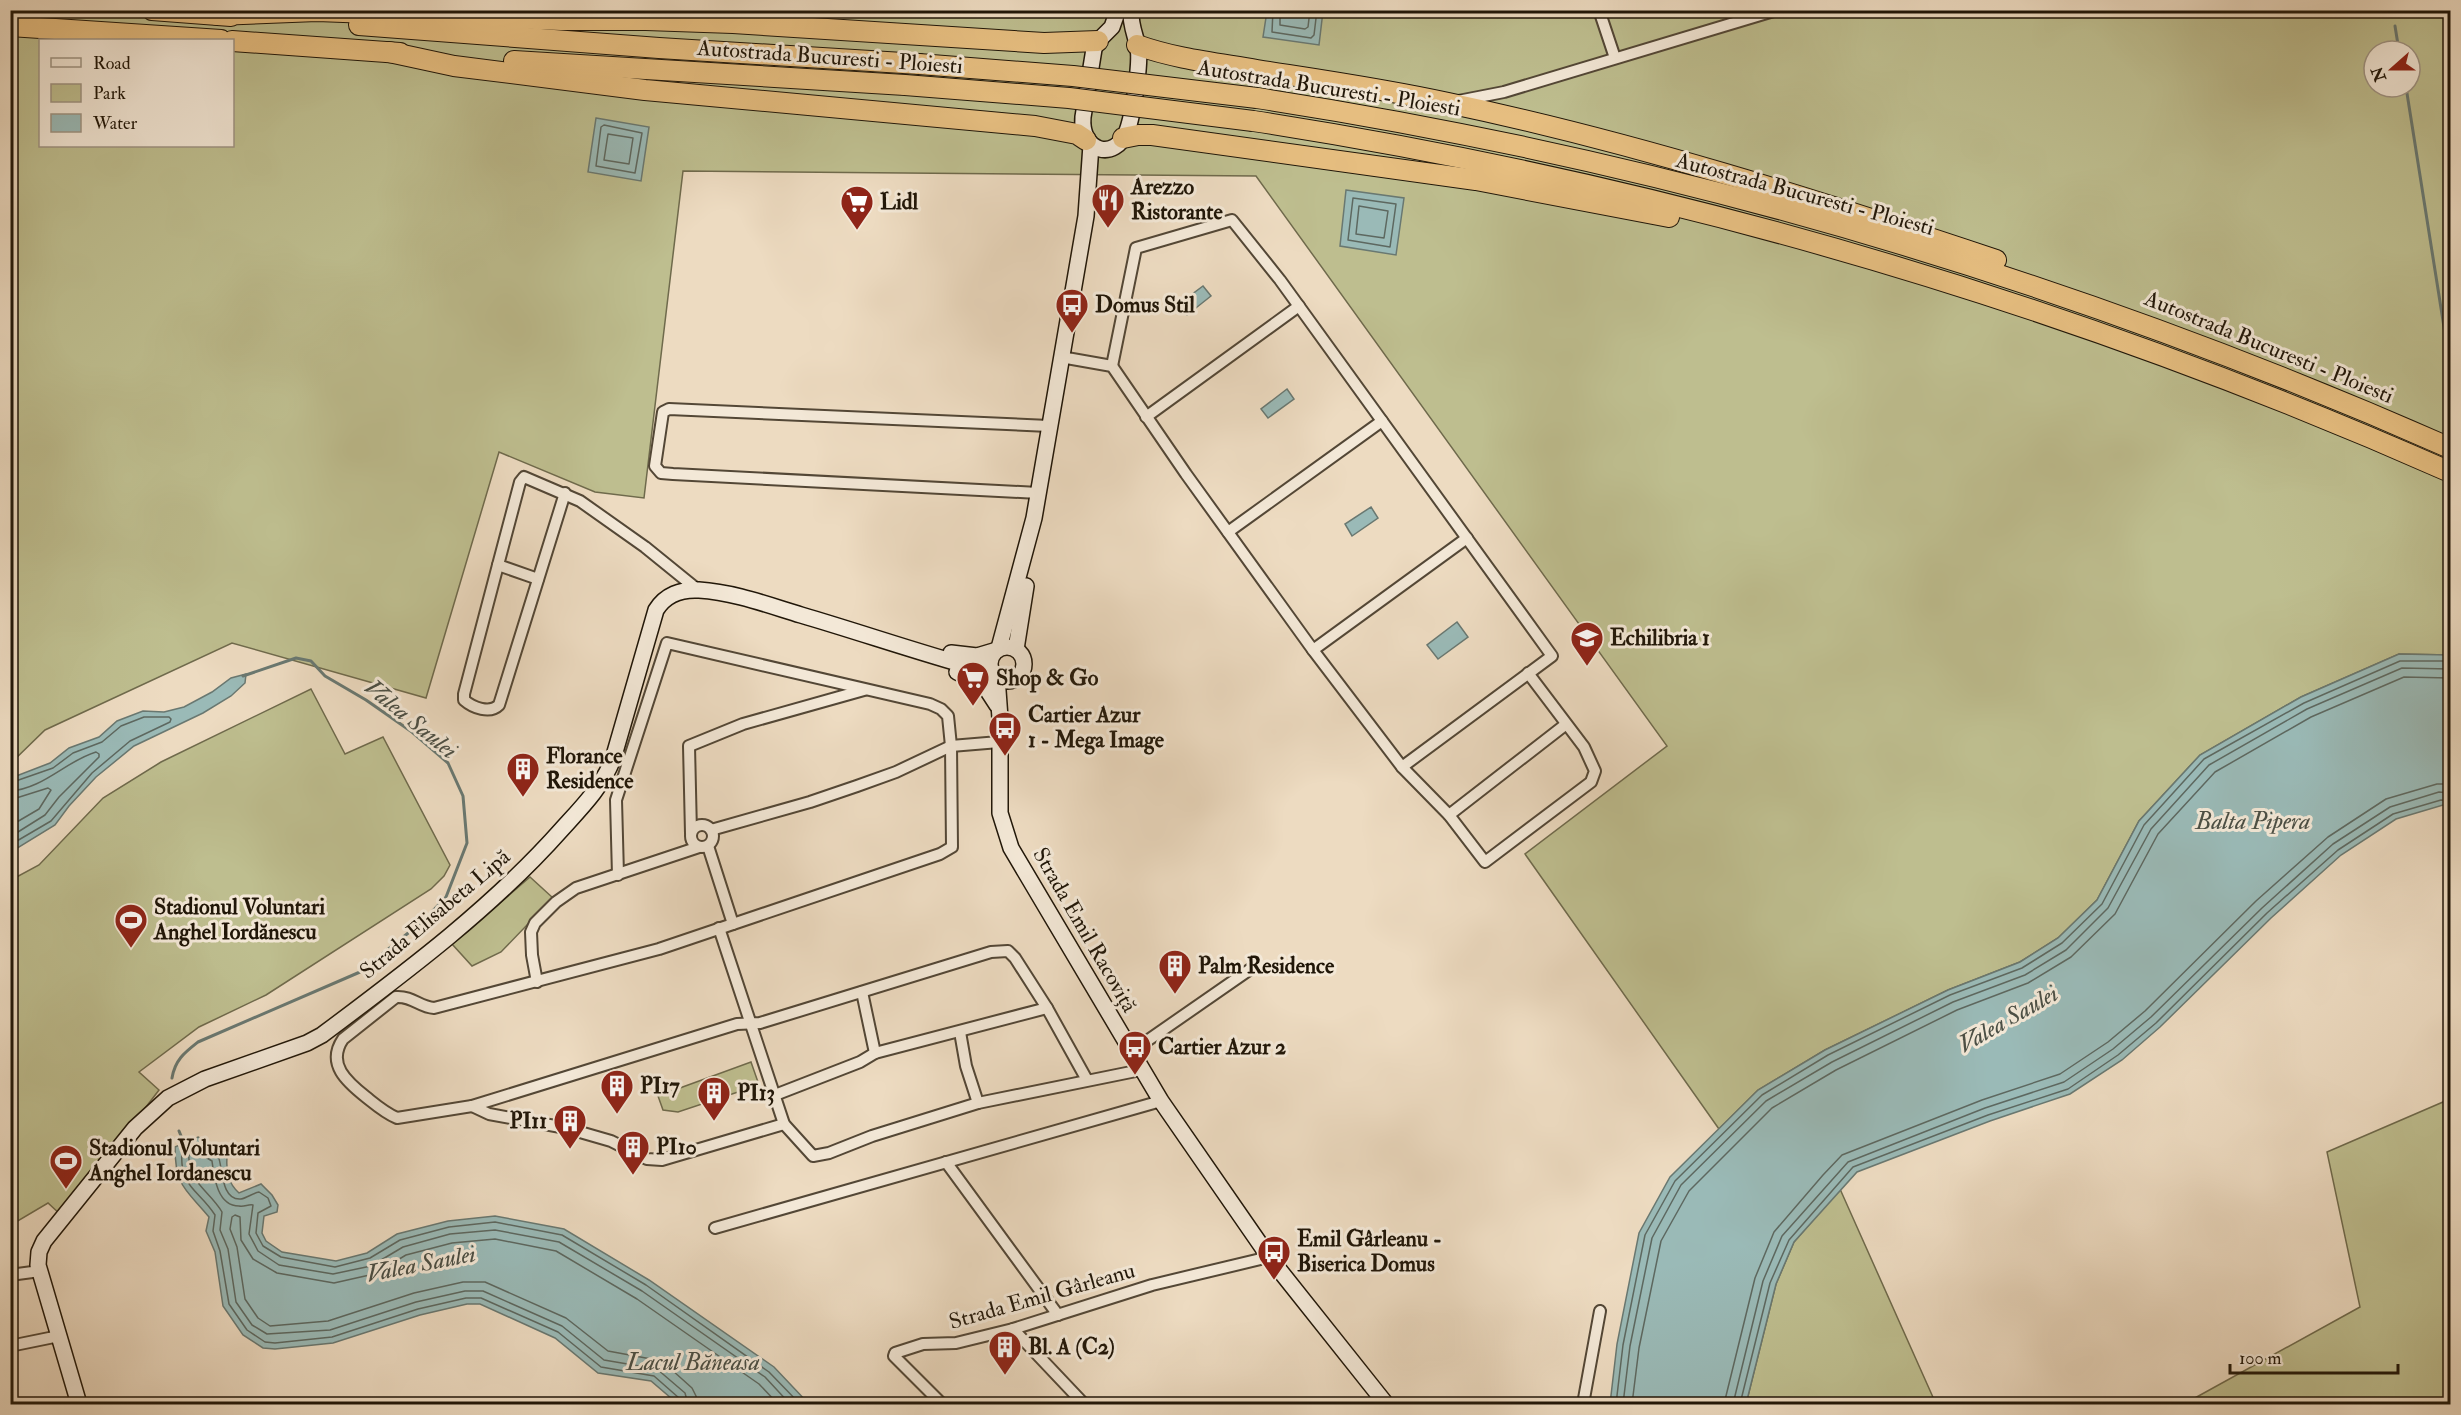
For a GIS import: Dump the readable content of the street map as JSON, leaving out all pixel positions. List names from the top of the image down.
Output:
{
  "streets": {
    "highway": ["Autostrada Bucuresti - Ploiesti"],
    "street": ["Strada Elisabeta Lipă", "Strada Emil Racoviță", "Strada Emil Gârleanu"]
  },
  "crossings": [
    ["Strada Elisabeta Lipă", "Strada Emil Racoviță"],
    ["Strada Emil Racoviță", "Strada Emil Gârleanu"]
  ],
  "water": ["Valea Saulei", "Balta Pipera", "Lacul Băneasa"],
  "places": {
    "restaurant": ["Arezzo Ristorante"],
    "supermarket": ["Lidl", "Shop & Go"],
    "bus stop": [
      "Domus Stil",
      "Cartier Azur 1 - Mega Image",
      "Cartier Azur 2",
      "Emil Gârleanu - Biserica Domus"
    ],
    "school or university": ["Echilibria 1"],
    "building": [
      "Florance Residence",
      "Palm Residence",
      "PI17",
      "PI13",
      "PI11",
      "PI10",
      "Bl. A (C2)"
    ],
    "sports": ["Stadionul Voluntari Anghel Iordănescu", "Stadionul Voluntari Anghel Iordanescu"]
  },
  "legend": ["Road", "Park", "Water"],
  "scale_bar": "100 m",
  "north": "left"
}
